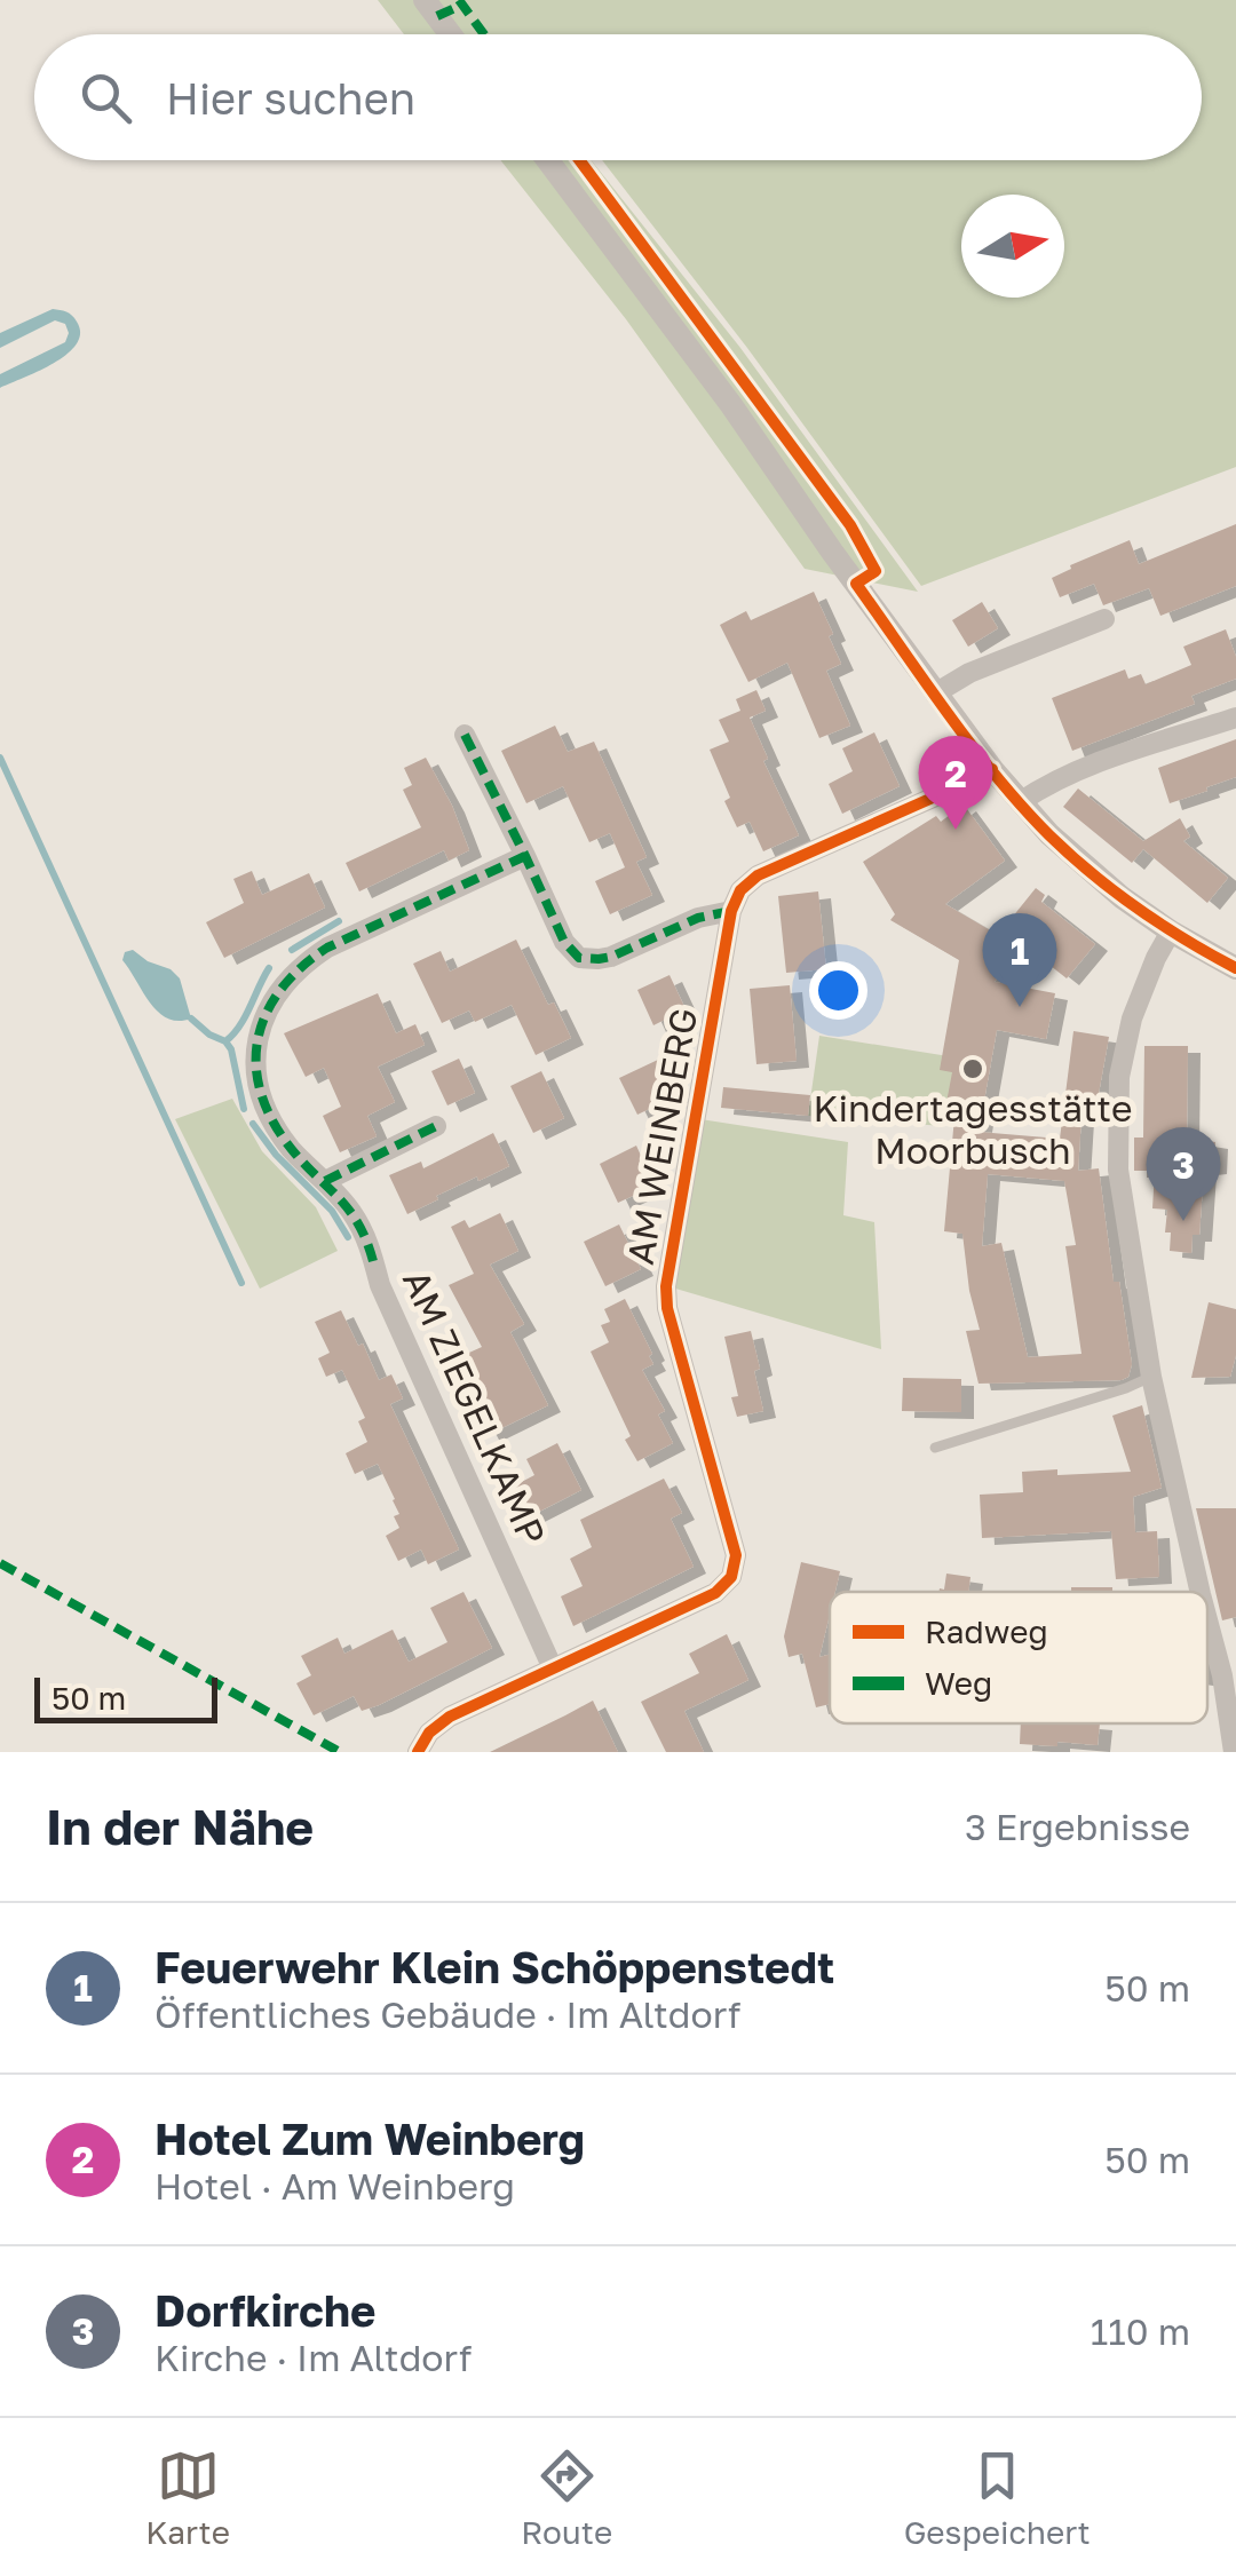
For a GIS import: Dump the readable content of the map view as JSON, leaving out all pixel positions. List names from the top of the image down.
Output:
{
  "streets": {
    "street": ["AM WEINBERG", "AM ZIEGELKAMP"]
  },
  "crossings": [
    ["AM WEINBERG", "AM ZIEGELKAMP"]
  ],
  "places": ["Kindertagesstätte Moorbusch"],
  "legend": ["Radweg", "Weg"],
  "scale_bar": "50 m",
  "north": "right",
  "page": {
    "search": "Hier suchen",
    "pins": ["2", "1", "3"],
    "scale": "50 m",
    "heading": ["In der Nähe", "3 Ergebnisse"],
    "list": [
      {
        "mark": "1",
        "name": "Feuerwehr Klein Schöppenstedt",
        "note": "Öffentliches Gebäude · Im Altdorf",
        "value": "50 m"
      },
      {
        "mark": "2",
        "name": "Hotel Zum Weinberg",
        "note": "Hotel · Am Weinberg",
        "value": "50 m"
      },
      {
        "mark": "3",
        "name": "Dorfkirche",
        "note": "Kirche · Im Altdorf",
        "value": "110 m"
      }
    ],
    "nav": ["Karte", "Route", "Gespeichert"]
  }
}
